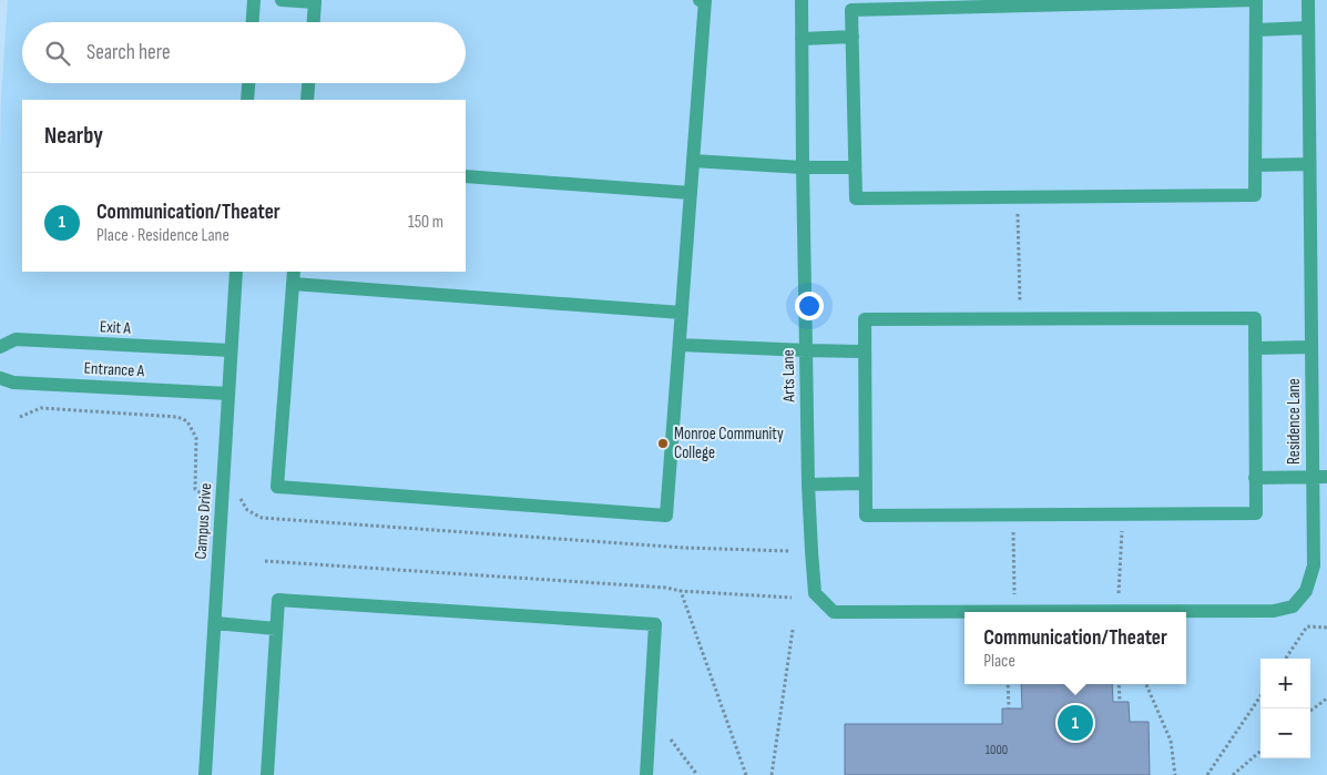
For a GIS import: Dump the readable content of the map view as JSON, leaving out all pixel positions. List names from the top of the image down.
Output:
{
  "streets": {
    "street": [
      "Exit A",
      "Entrance A",
      "Arts Lane",
      "Residence Lane",
      "Campus Drive"
    ]
  },
  "crossings": [
    ["Exit A", "Campus Drive"],
    ["Entrance A", "Campus Drive"],
    ["Arts Lane", "Residence Lane"]
  ],
  "places": ["Monroe Community College"],
  "house_numbers": ["1000"],
  "page": {
    "search": "Search here",
    "heading": "Nearby",
    "list": [
      {
        "mark": "1",
        "name": "Communication/Theater",
        "note": "Place · Residence Lane",
        "value": "150 m"
      }
    ],
    "popup": ["Communication/Theater", "Place"],
    "map_buttons": ["+", "−"],
    "pins": "1"
  }
}
